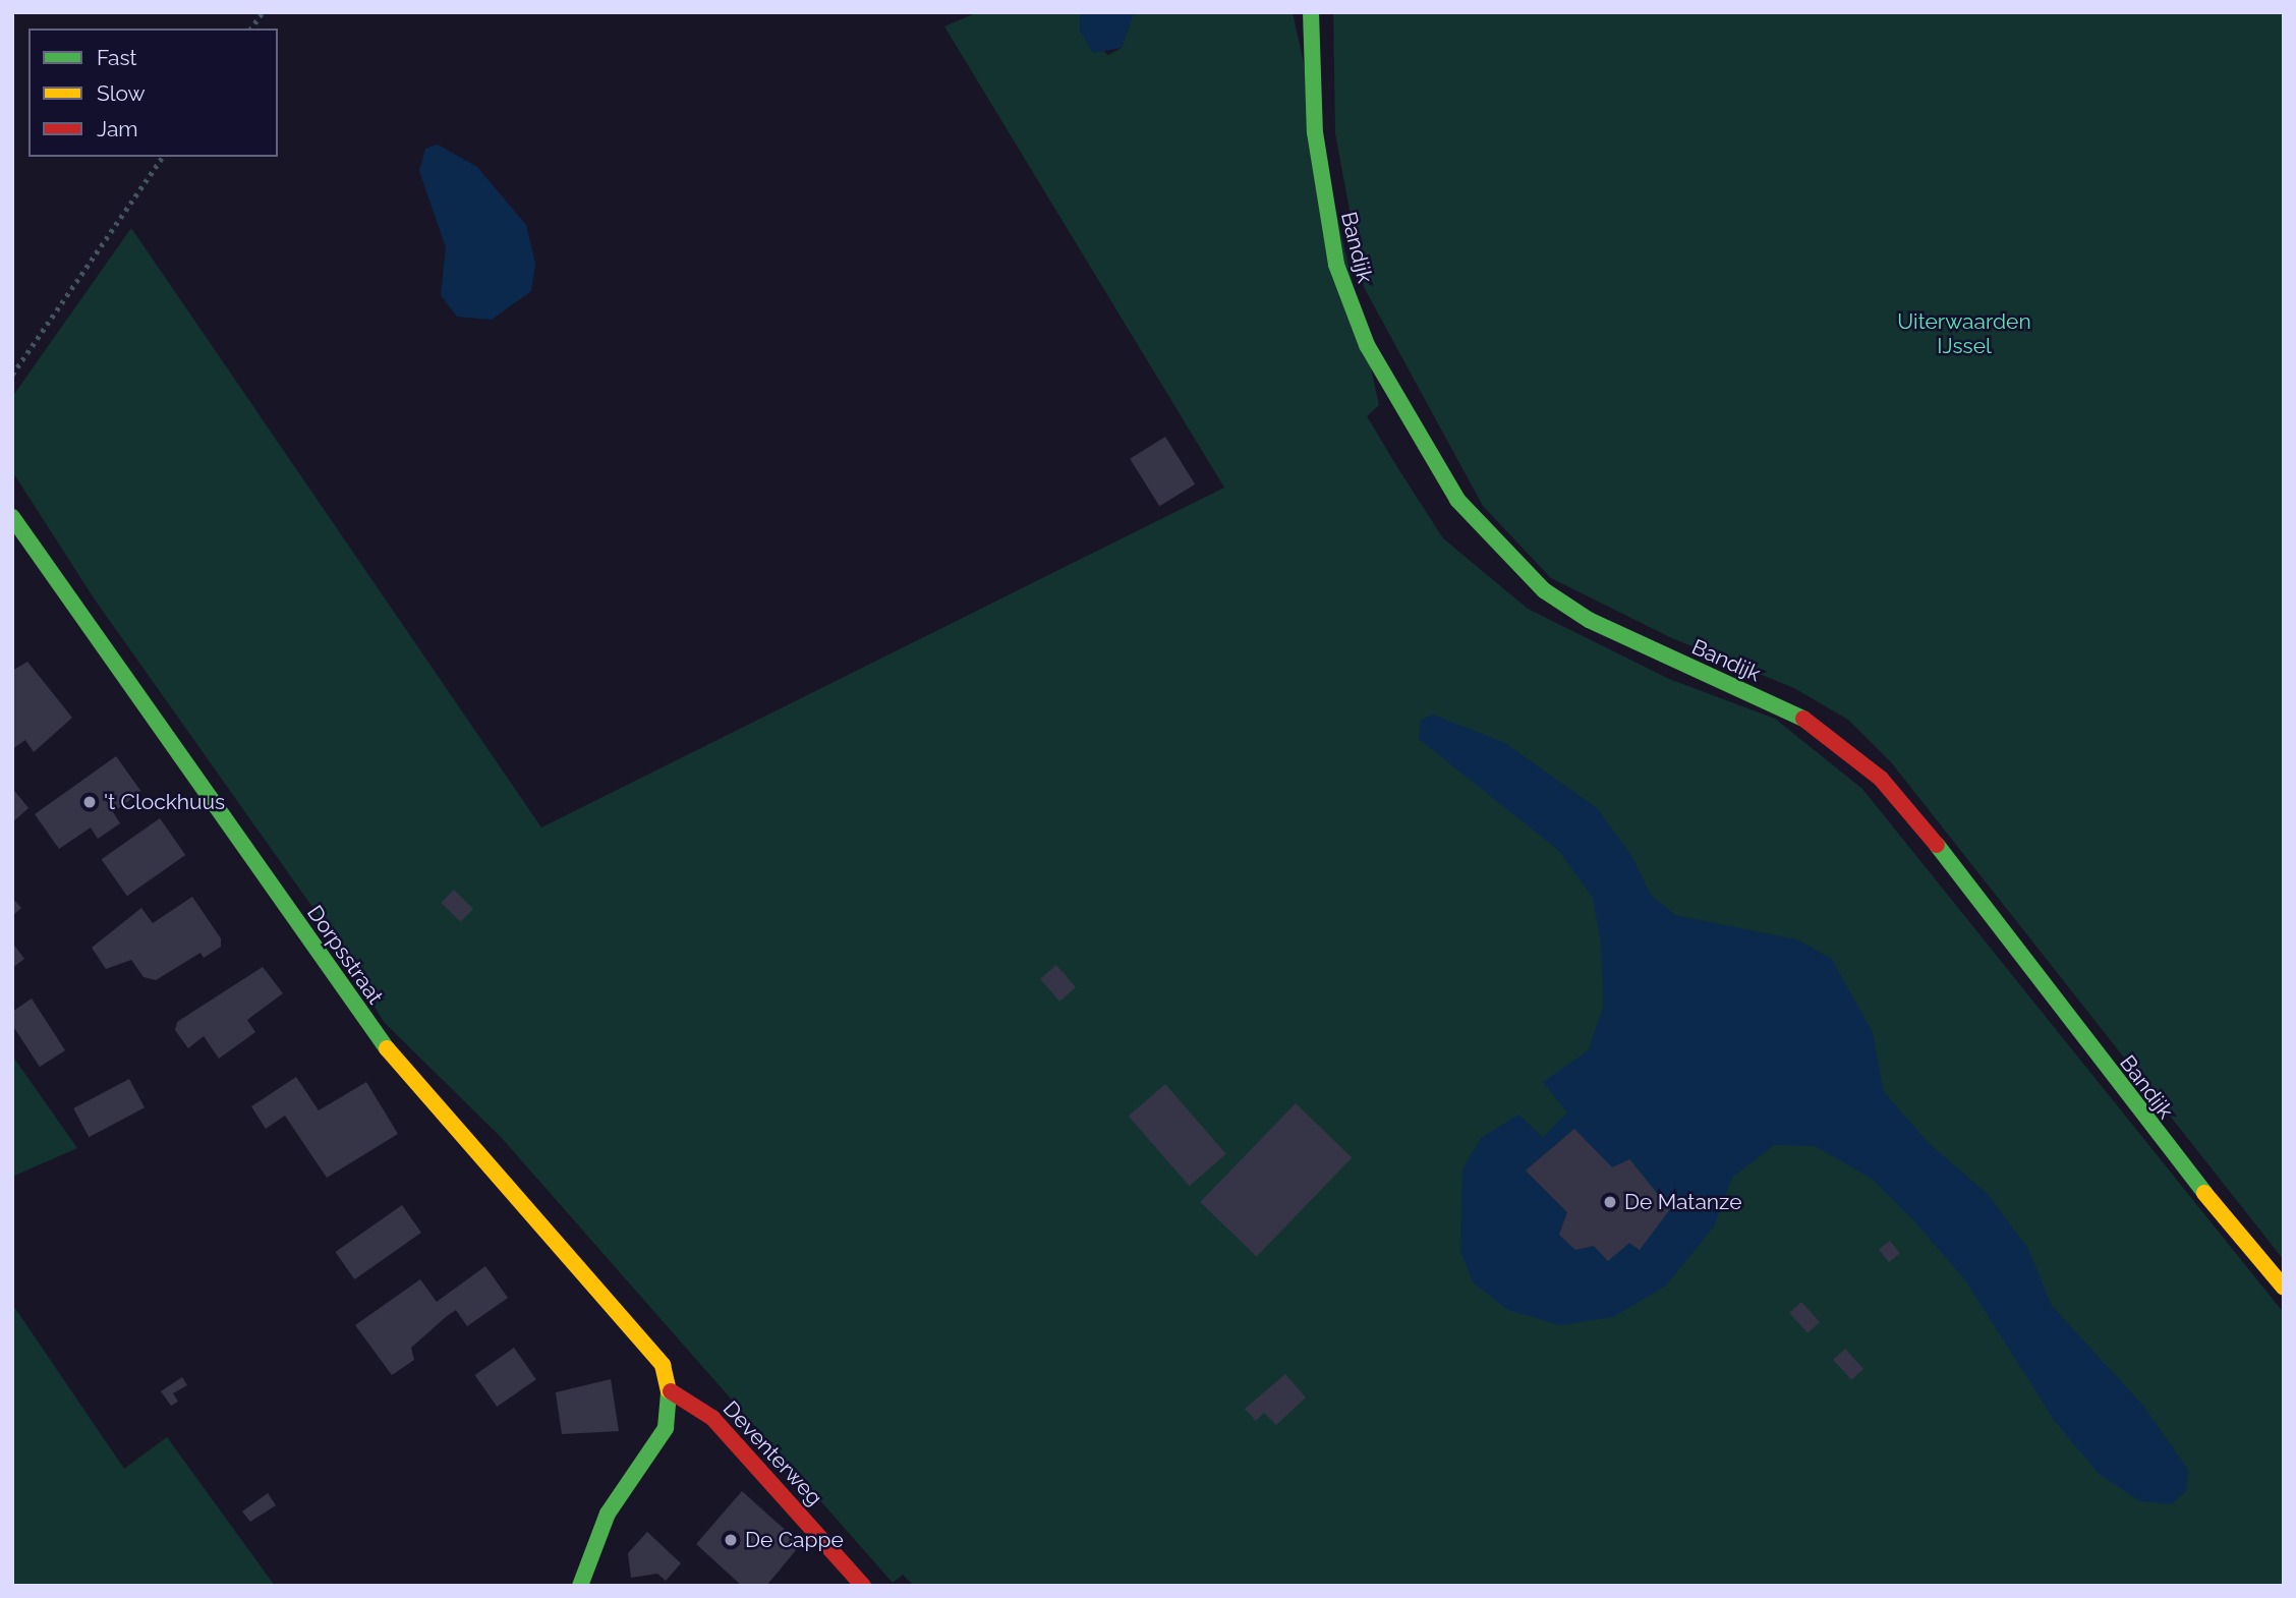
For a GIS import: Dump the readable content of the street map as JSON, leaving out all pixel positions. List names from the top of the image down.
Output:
{
  "streets": {
    "street": ["Bandijk", "Dorpsstraat", "Deventerweg"]
  },
  "crossings": [
    ["Dorpsstraat", "Deventerweg"]
  ],
  "parks": ["Uiterwaarden IJssel"],
  "places": ["'t Clockhuus", "De Matanze", "De Cappe"],
  "legend": ["Fast", "Slow", "Jam"]
}
